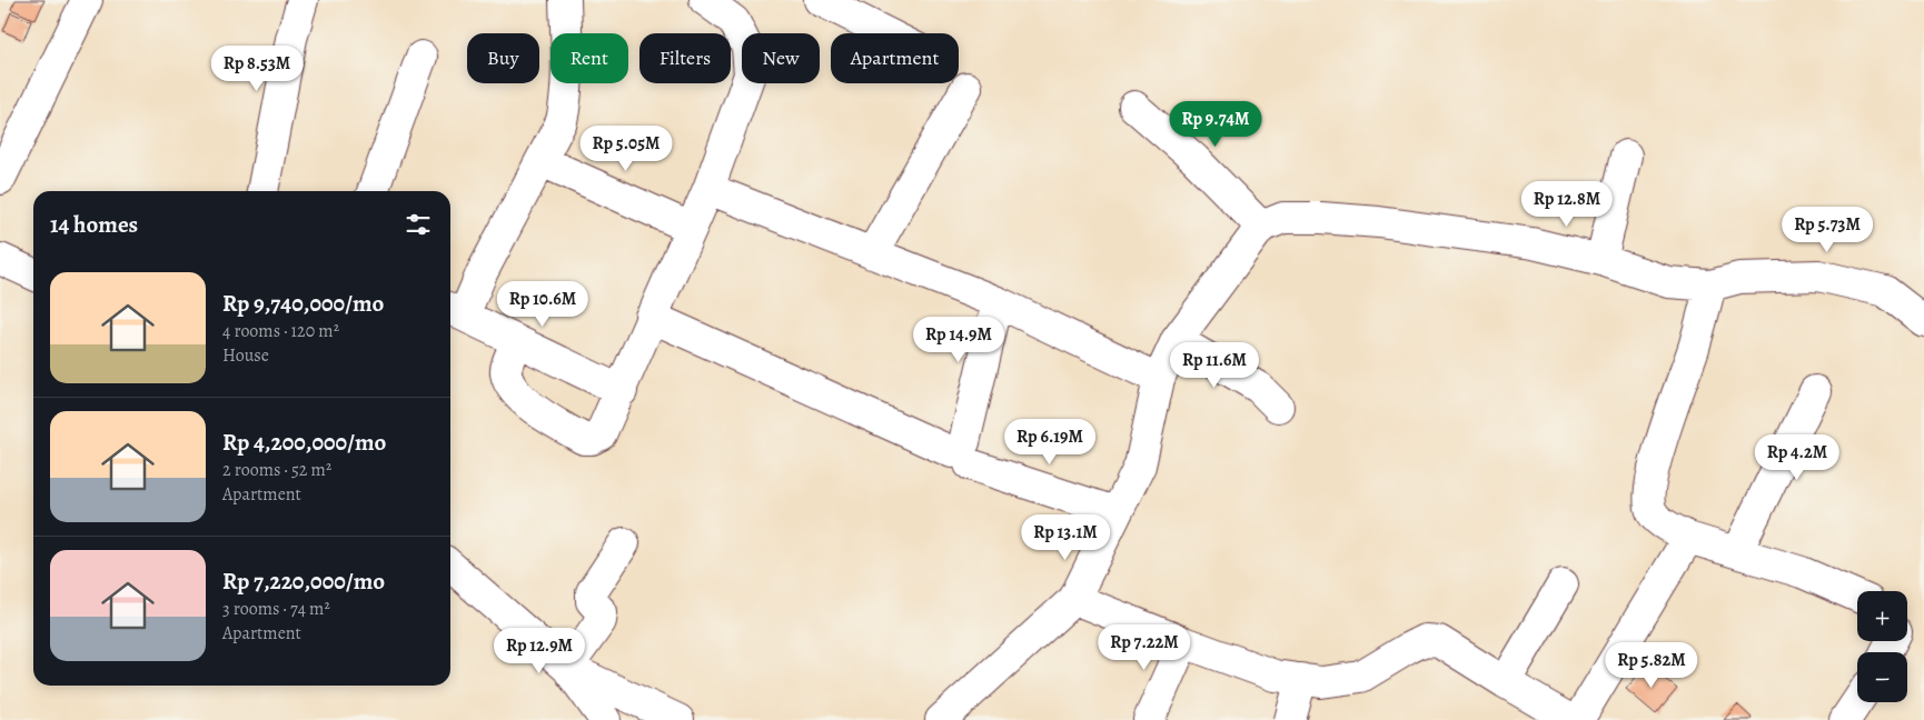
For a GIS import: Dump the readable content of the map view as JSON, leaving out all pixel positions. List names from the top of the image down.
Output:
{
  "page": {
    "chip": [
      "Buy",
      "Rent",
      "Filters",
      "New",
      "Apartment"
    ],
    "price": [
      "Rp 8.53M",
      "Rp 9.74M",
      "Rp 5.05M",
      "Rp 12.8M",
      "Rp 5.73M",
      "Rp 10.6M",
      "Rp 14.9M",
      "Rp 11.6M",
      "Rp 6.19M",
      "Rp 4.2M",
      "Rp 13.1M",
      "Rp 7.22M",
      "Rp 12.9M",
      "Rp 5.82M"
    ],
    "heading": "14 homes",
    "list": [
      {
        "name": "Rp 9,740,000/mo",
        "note": "4 rooms · 120 m² · House"
      },
      {
        "name": "Rp 4,200,000/mo",
        "note": "2 rooms · 52 m² · Apartment"
      },
      {
        "name": "Rp 7,220,000/mo",
        "note": "3 rooms · 74 m² · Apartment"
      }
    ],
    "map_buttons": ["+", "−"]
  }
}
